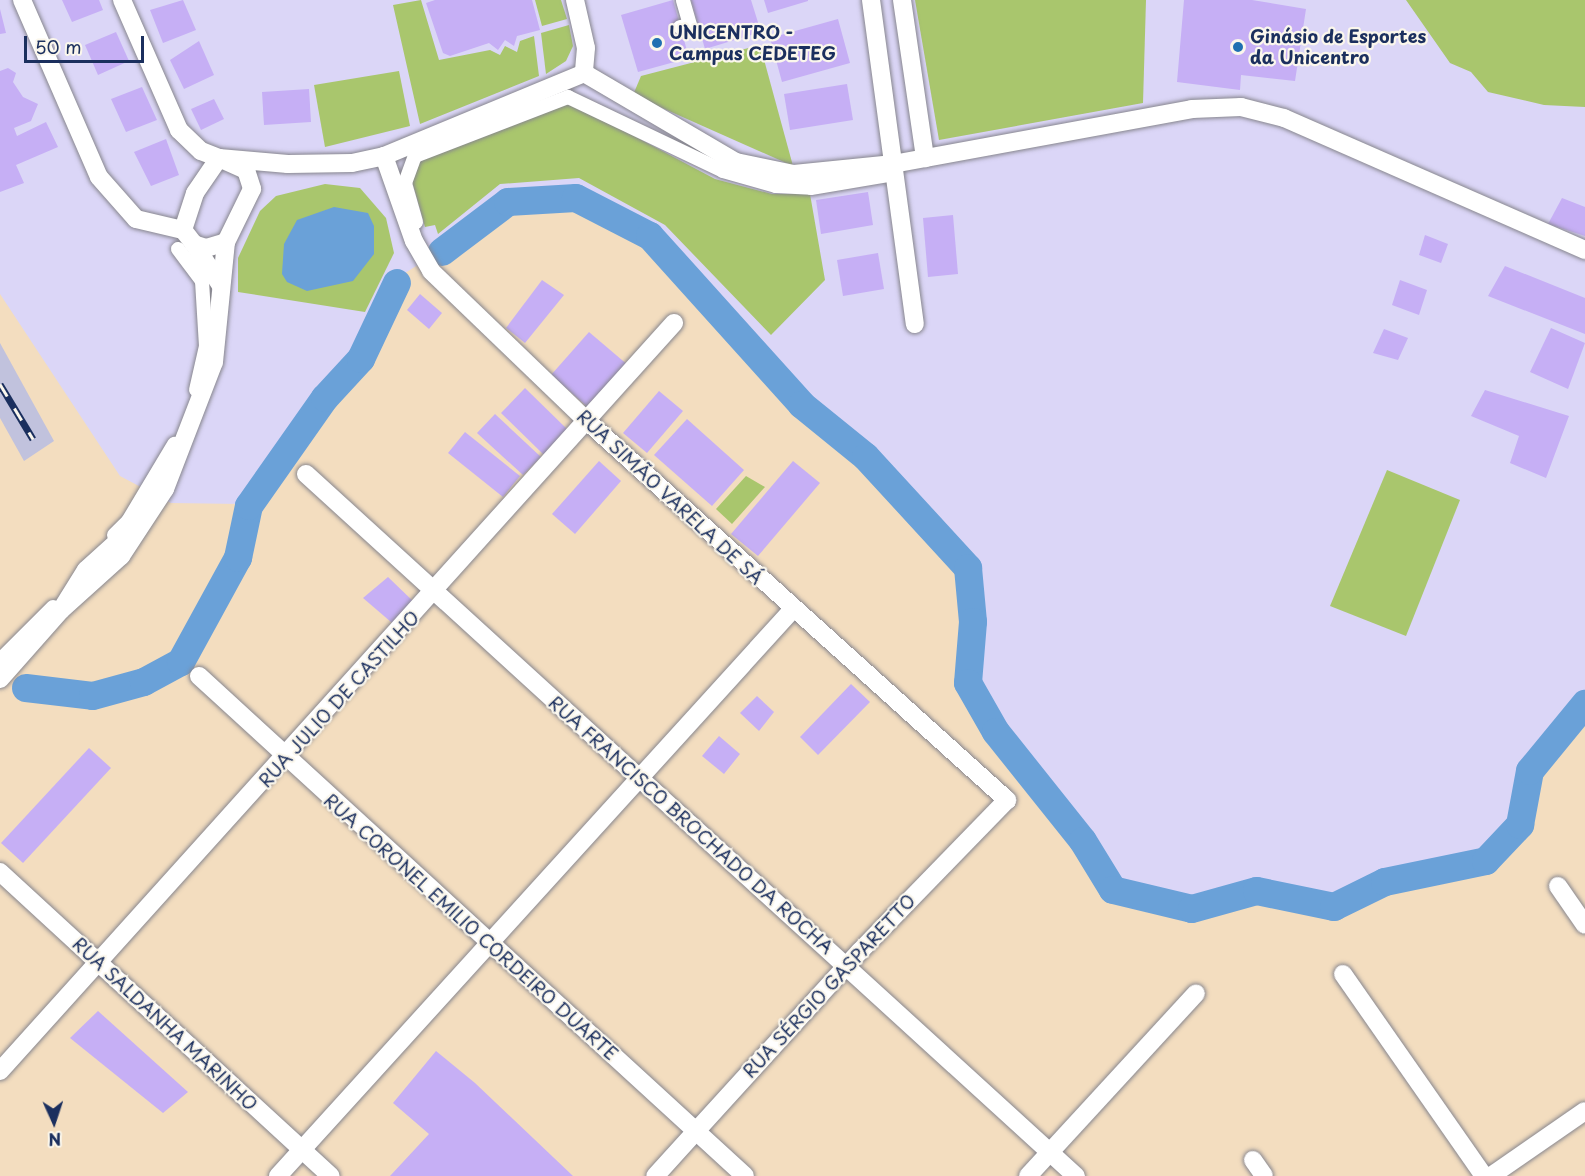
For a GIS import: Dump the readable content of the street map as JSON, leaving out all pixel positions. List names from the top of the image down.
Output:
{
  "streets": {
    "street": [
      "RUA SIMÃO VARELA DE SÁ",
      "RUA JULIO DE CASTILHO",
      "RUA FRANCISCO BROCHADO DA ROCHA",
      "RUA CORONEL EMILIO CORDEIRO DUARTE",
      "RUA SÉRGIO GASPARETTO",
      "RUA SALDANHA MARINHO"
    ]
  },
  "crossings": [
    ["RUA SIMÃO VARELA DE SÁ", "RUA JULIO DE CASTILHO"],
    ["RUA SIMÃO VARELA DE SÁ", "RUA SÉRGIO GASPARETTO"],
    ["RUA JULIO DE CASTILHO", "RUA FRANCISCO BROCHADO DA ROCHA"],
    ["RUA JULIO DE CASTILHO", "RUA CORONEL EMILIO CORDEIRO DUARTE"],
    ["RUA JULIO DE CASTILHO", "RUA SALDANHA MARINHO"],
    ["RUA FRANCISCO BROCHADO DA ROCHA", "RUA SÉRGIO GASPARETTO"],
    ["RUA CORONEL EMILIO CORDEIRO DUARTE", "RUA SÉRGIO GASPARETTO"]
  ],
  "places": ["UNICENTRO - Campus CEDETEG", "Ginásio de Esportes da Unicentro"],
  "scale_bar": "50 m",
  "north": "bottom"
}
